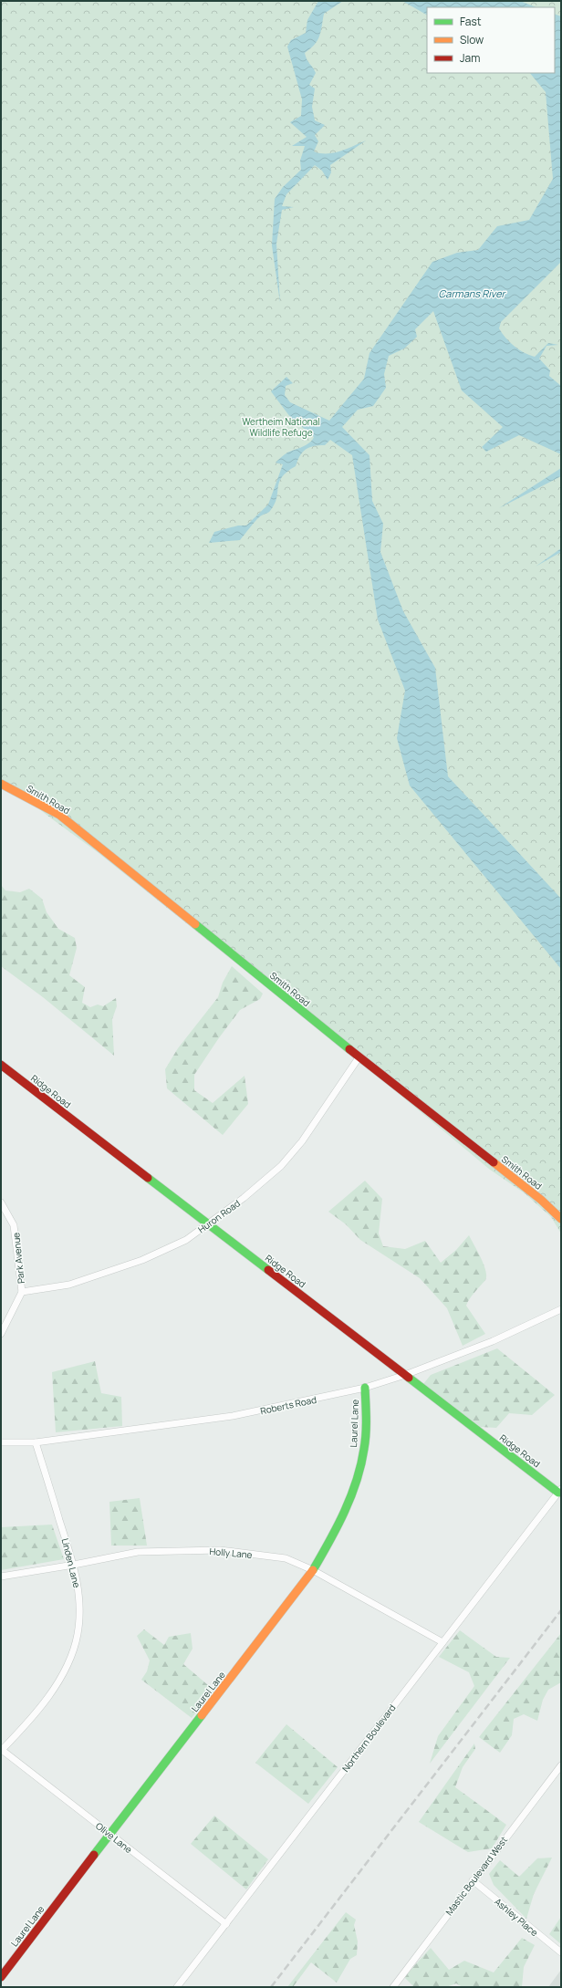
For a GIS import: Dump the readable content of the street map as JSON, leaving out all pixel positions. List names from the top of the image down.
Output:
{
  "streets": {
    "street": [
      "Smith Road",
      "Ridge Road",
      "Huron Road",
      "Park Avenue",
      "Roberts Road",
      "Laurel Lane",
      "Holly Lane",
      "Linden Lane",
      "Northern Boulevard",
      "Olive Lane",
      "Mastic Boulevard West",
      "Ashley Place"
    ]
  },
  "crossings": [
    ["Smith Road", "Huron Road"],
    ["Ridge Road", "Huron Road"],
    ["Ridge Road", "Roberts Road"],
    ["Ridge Road", "Northern Boulevard"],
    ["Huron Road", "Park Avenue"],
    ["Roberts Road", "Laurel Lane"],
    ["Roberts Road", "Linden Lane"],
    ["Laurel Lane", "Holly Lane"],
    ["Laurel Lane", "Olive Lane"],
    ["Holly Lane", "Linden Lane"],
    ["Holly Lane", "Northern Boulevard"],
    ["Linden Lane", "Olive Lane"],
    ["Northern Boulevard", "Olive Lane"],
    ["Mastic Boulevard West", "Ashley Place"]
  ],
  "water": ["Carmans River"],
  "parks": ["Wertheim National Wildlife Refuge"],
  "legend": ["Fast", "Slow", "Jam"]
}
